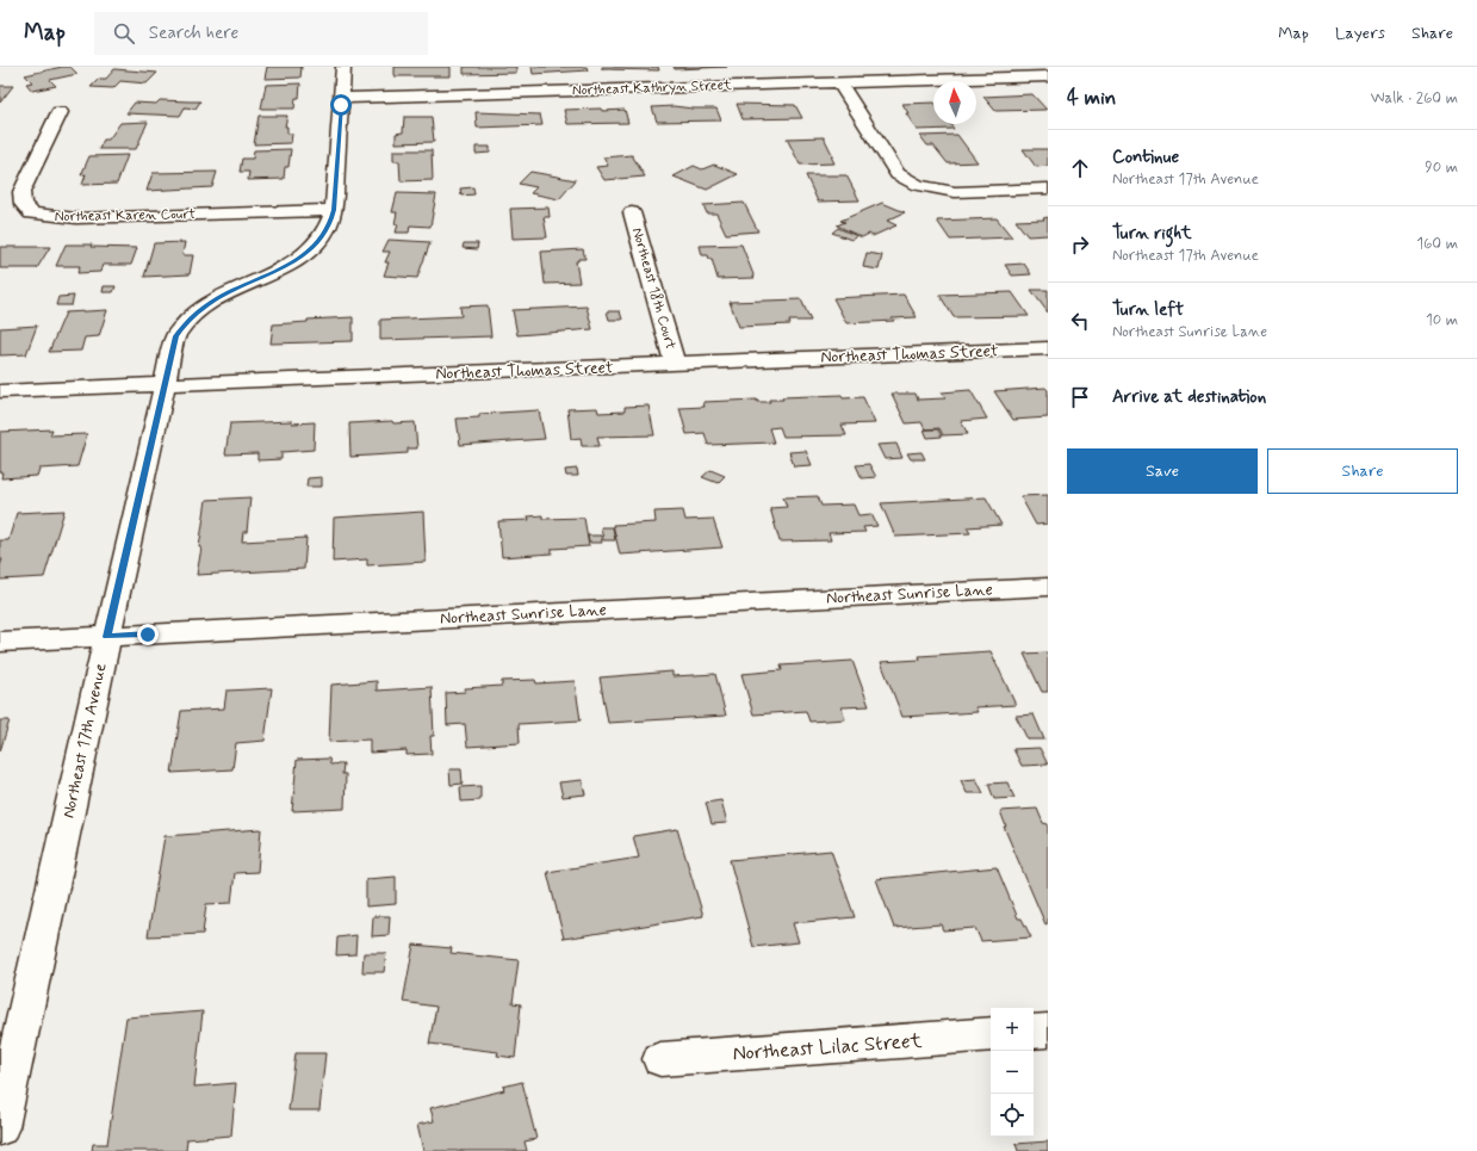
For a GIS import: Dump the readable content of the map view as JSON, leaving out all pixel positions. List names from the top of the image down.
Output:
{
  "streets": {
    "street": [
      "Northeast Kathryn Street",
      "Northeast Karen Court",
      "Northeast 18th Court",
      "Northeast Thomas Street",
      "Northeast Sunrise Lane",
      "Northeast 17th Avenue",
      "Northeast Lilac Street"
    ]
  },
  "crossings": [
    ["Northeast Kathryn Street", "Northeast 17th Avenue"],
    ["Northeast Karen Court", "Northeast 17th Avenue"],
    ["Northeast 18th Court", "Northeast Thomas Street"],
    ["Northeast Thomas Street", "Northeast 17th Avenue"],
    ["Northeast Sunrise Lane", "Northeast 17th Avenue"]
  ],
  "north": "top",
  "page": {
    "header": "Map",
    "search": "Search here",
    "nav": ["Map", "Layers", "Share"],
    "heading": ["4 min", "Walk · 260 m"],
    "list": [
      ["Continue", "Northeast 17th Avenue", "90 m"],
      ["Turn right", "Northeast 17th Avenue", "160 m"],
      ["Turn left", "Northeast Sunrise Lane", "10 m"],
      "Arrive at destination"
    ],
    "buttons": ["Save", "Share"],
    "map_buttons": ["+", "−"]
  }
}
